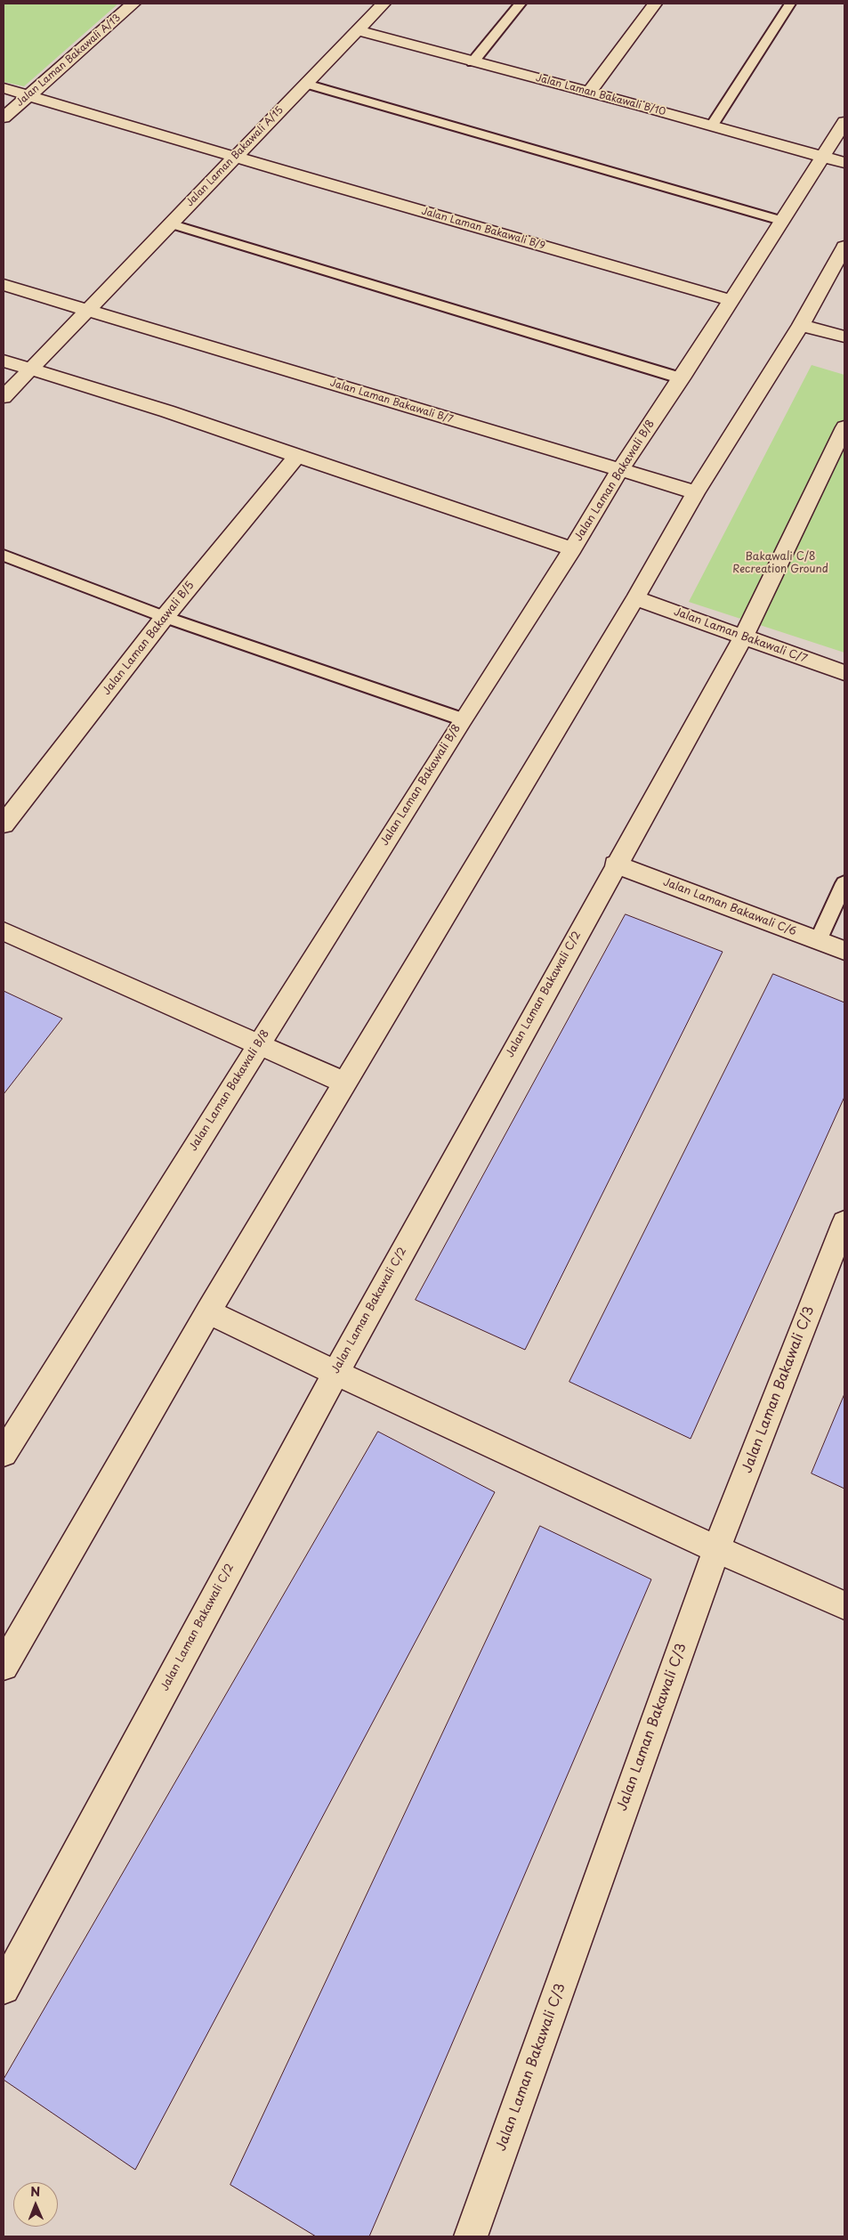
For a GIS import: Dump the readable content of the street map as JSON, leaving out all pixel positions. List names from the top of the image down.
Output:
{
  "streets": {
    "street": [
      "Jalan Laman Bakawali A/13",
      "Jalan Laman Bakawali B/10",
      "Jalan Laman Bakawali A/15",
      "Jalan Laman Bakawali B/9",
      "Jalan Laman Bakawali B/7",
      "Jalan Laman Bakawali B/8",
      "Jalan Laman Bakawali C/7",
      "Jalan Laman Bakawali B/5",
      "Jalan Laman Bakawali C/6",
      "Jalan Laman Bakawali C/2",
      "Jalan Laman Bakawali C/3"
    ]
  },
  "crossings": [
    ["Jalan Laman Bakawali A/13", "Jalan Laman Bakawali B/9"],
    ["Jalan Laman Bakawali B/10", "Jalan Laman Bakawali A/15"],
    ["Jalan Laman Bakawali B/10", "Jalan Laman Bakawali B/8"],
    ["Jalan Laman Bakawali A/15", "Jalan Laman Bakawali B/9"],
    ["Jalan Laman Bakawali A/15", "Jalan Laman Bakawali B/7"],
    ["Jalan Laman Bakawali B/9", "Jalan Laman Bakawali B/8"],
    ["Jalan Laman Bakawali B/7", "Jalan Laman Bakawali B/8"],
    ["Jalan Laman Bakawali C/7", "Jalan Laman Bakawali C/2"],
    ["Jalan Laman Bakawali C/6", "Jalan Laman Bakawali C/2"]
  ],
  "parks": ["Bakawali C/8 Recreation Ground"],
  "north": "top"
}
